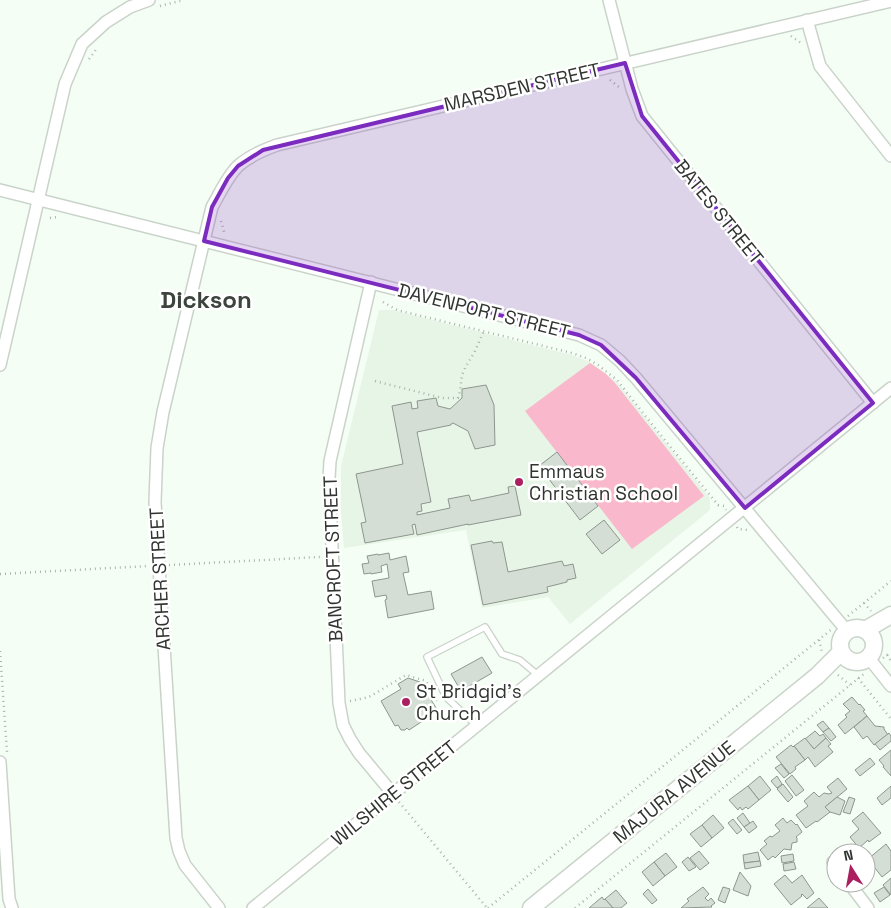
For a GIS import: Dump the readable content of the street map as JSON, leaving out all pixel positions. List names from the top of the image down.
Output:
{
  "streets": {
    "main road": ["MAJURA AVENUE"],
    "street": [
      "MARSDEN STREET",
      "BATES STREET",
      "DAVENPORT STREET",
      "BANCROFT STREET",
      "ARCHER STREET",
      "WILSHIRE STREET"
    ]
  },
  "crossings": [
    ["MARSDEN STREET", "BATES STREET"],
    ["MARSDEN STREET", "DAVENPORT STREET"],
    ["MARSDEN STREET", "ARCHER STREET"],
    ["DAVENPORT STREET", "BANCROFT STREET"],
    ["DAVENPORT STREET", "ARCHER STREET"],
    ["DAVENPORT STREET", "MAJURA AVENUE"],
    ["DAVENPORT STREET", "WILSHIRE STREET"],
    ["BANCROFT STREET", "WILSHIRE STREET"]
  ],
  "districts": ["Dickson"],
  "places": ["Emmaus Christian School", "St Bridgid's Church"],
  "north": "top"
}
